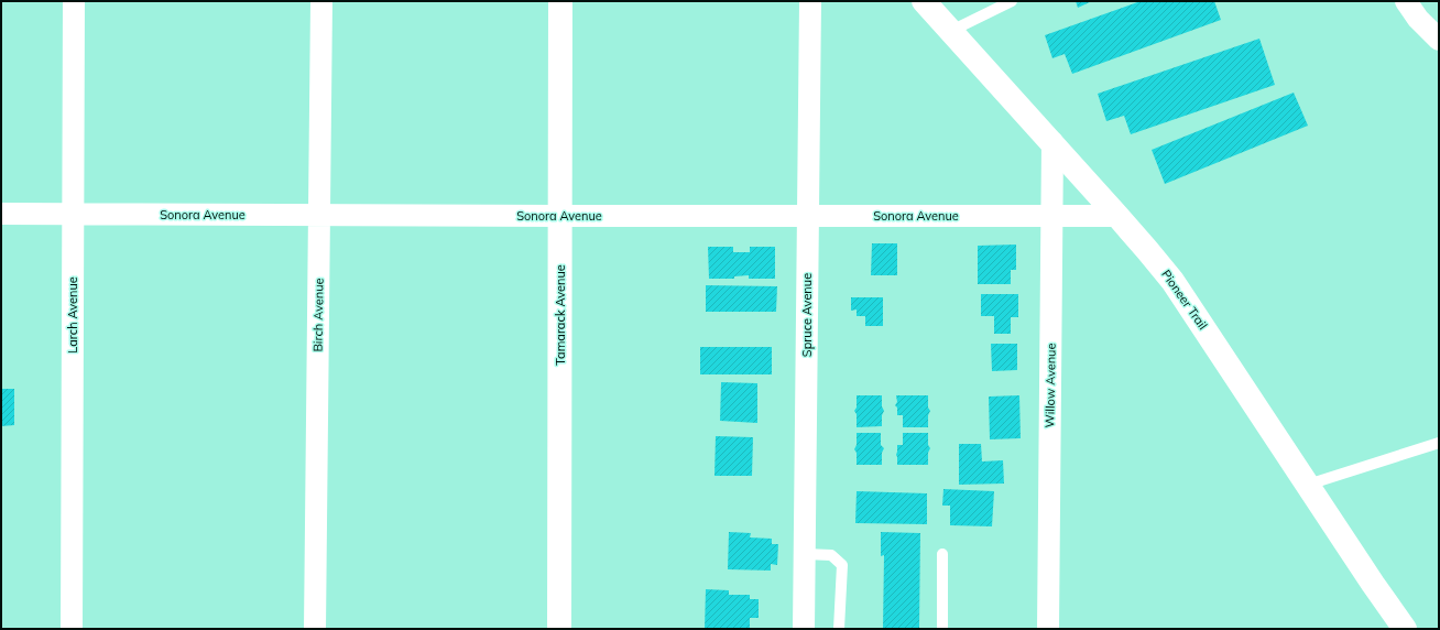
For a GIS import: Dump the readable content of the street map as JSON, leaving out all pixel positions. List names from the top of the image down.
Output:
{
  "streets": {
    "main road": ["Pioneer Trail", "Tamarack Avenue"],
    "street": [
      "Sonora Avenue",
      "Larch Avenue",
      "Birch Avenue",
      "Spruce Avenue",
      "Willow Avenue"
    ]
  },
  "crossings": [
    ["Sonora Avenue", "Pioneer Trail"],
    ["Sonora Avenue", "Larch Avenue"],
    ["Sonora Avenue", "Birch Avenue"],
    ["Sonora Avenue", "Tamarack Avenue"],
    ["Sonora Avenue", "Spruce Avenue"],
    ["Sonora Avenue", "Willow Avenue"],
    ["Pioneer Trail", "Willow Avenue"]
  ]
}
